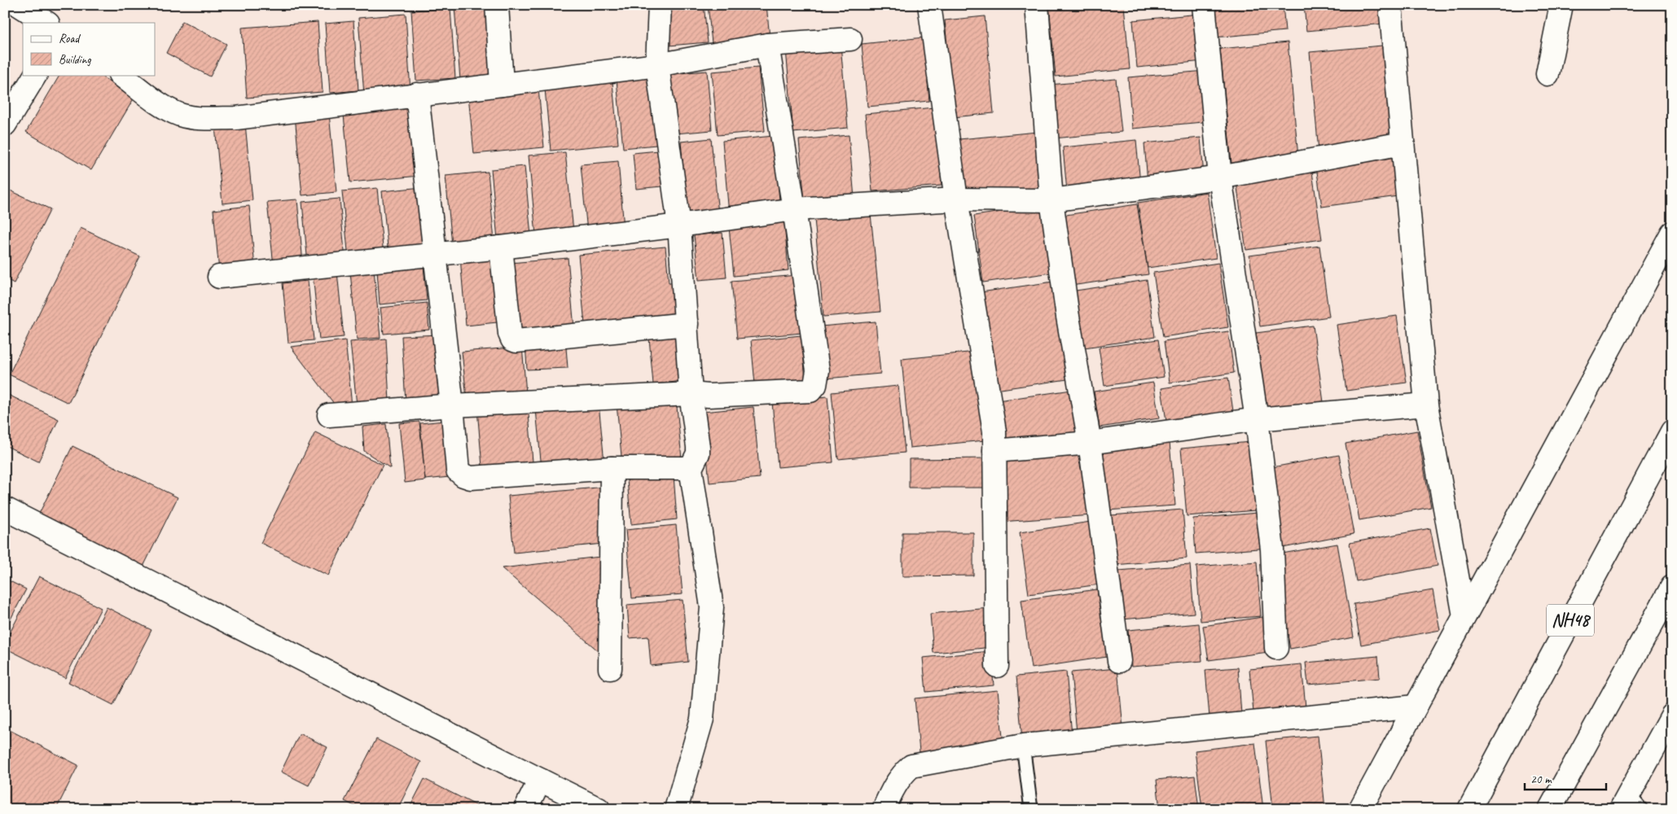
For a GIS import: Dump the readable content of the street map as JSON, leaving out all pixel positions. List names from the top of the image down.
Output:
{
  "streets": {
    "main road": ["NH48"]
  },
  "legend": ["Road", "Building"],
  "scale_bar": "20 m"
}
